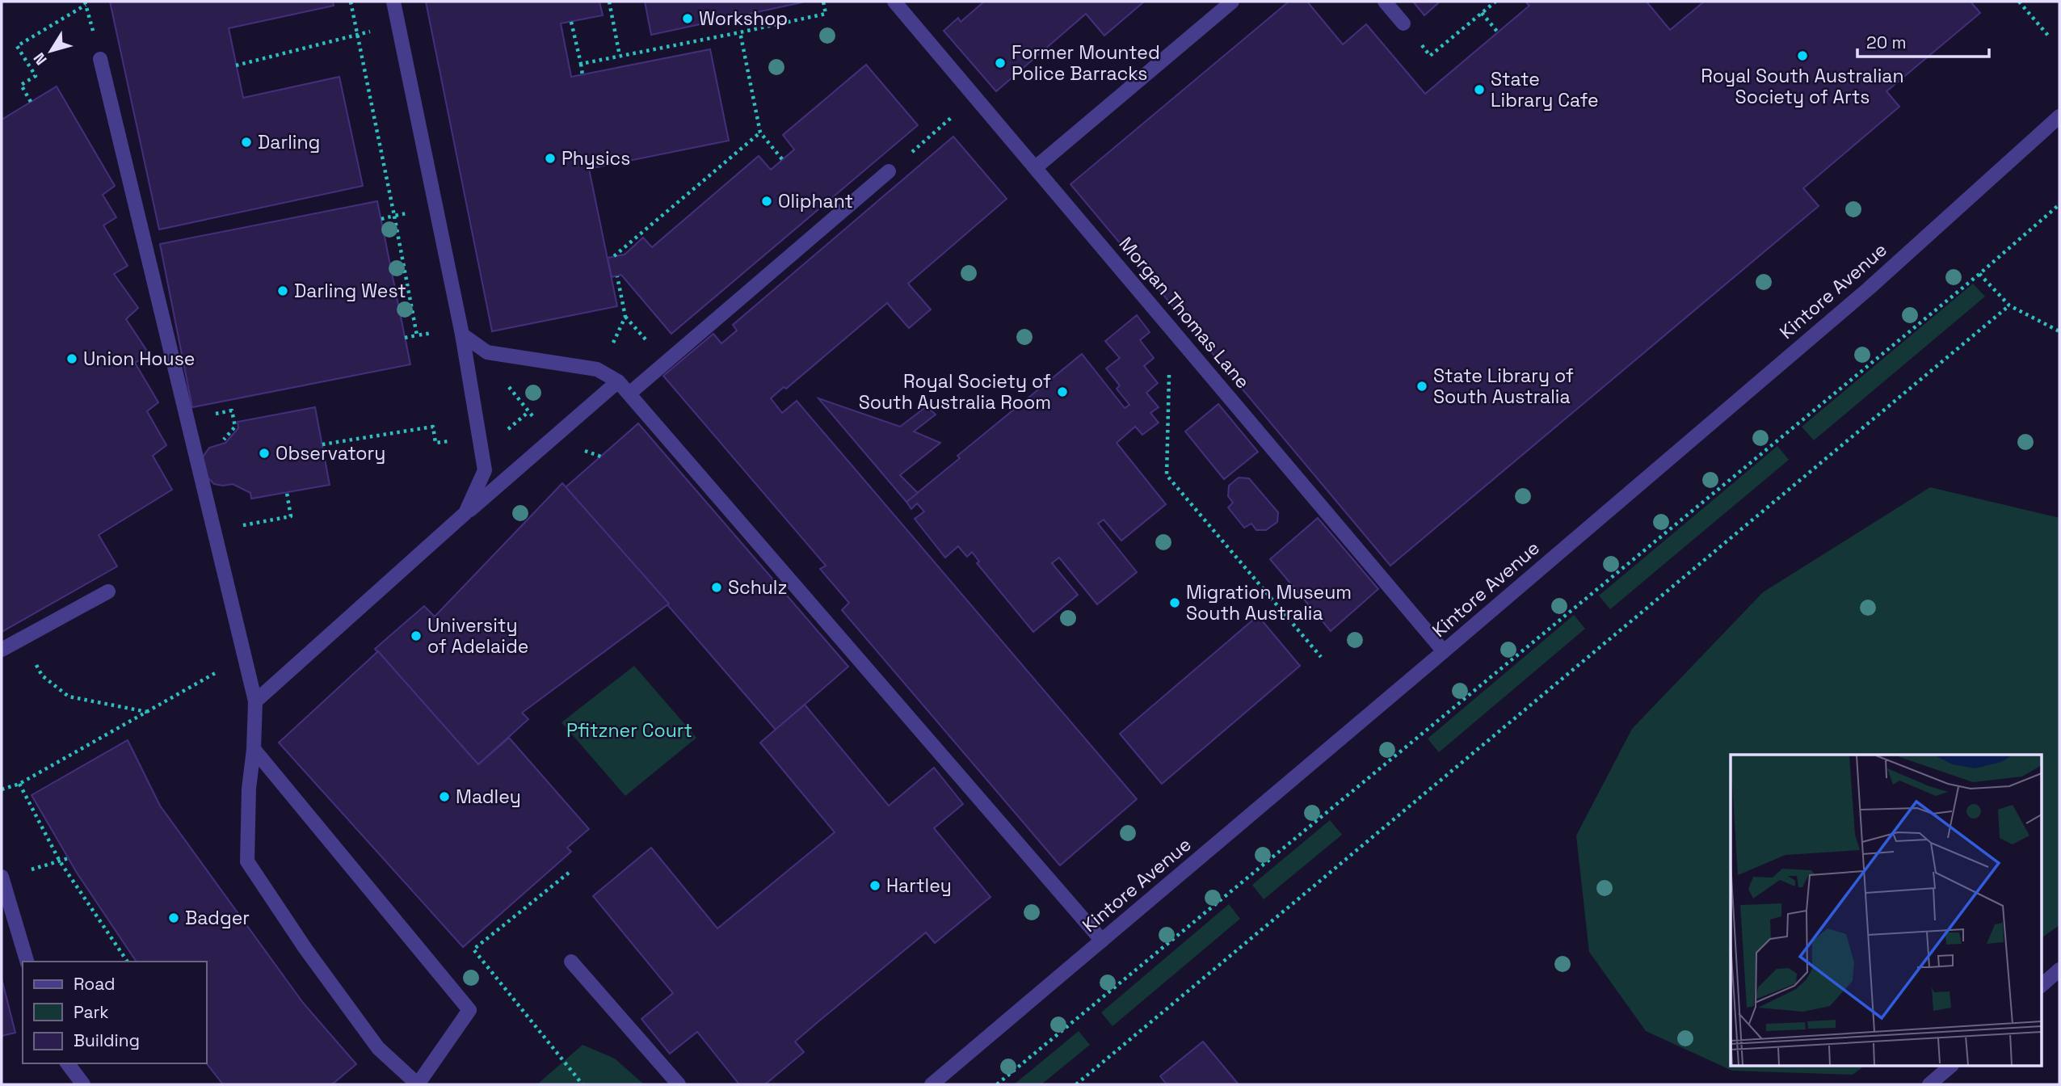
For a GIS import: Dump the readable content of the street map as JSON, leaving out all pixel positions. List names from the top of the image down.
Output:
{
  "streets": {
    "street": ["Kintore Avenue", "Morgan Thomas Lane"]
  },
  "crossings": [
    ["Kintore Avenue", "Morgan Thomas Lane"]
  ],
  "parks": ["Pfitzner Court"],
  "places": [
    "Workshop",
    "Royal South Australian Society of Arts",
    "Former Mounted Police Barracks",
    "State Library Cafe",
    "Darling",
    "Physics",
    "Oliphant",
    "Darling West",
    "Union House",
    "State Library of South Australia",
    "Royal Society of South Australia Room",
    "Observatory",
    "Schulz",
    "Migration Museum South Australia",
    "University of Adelaide",
    "Madley",
    "Hartley",
    "Badger"
  ],
  "legend": ["Road", "Park", "Building"],
  "scale_bar": "20 m",
  "north": "bottom left"
}
